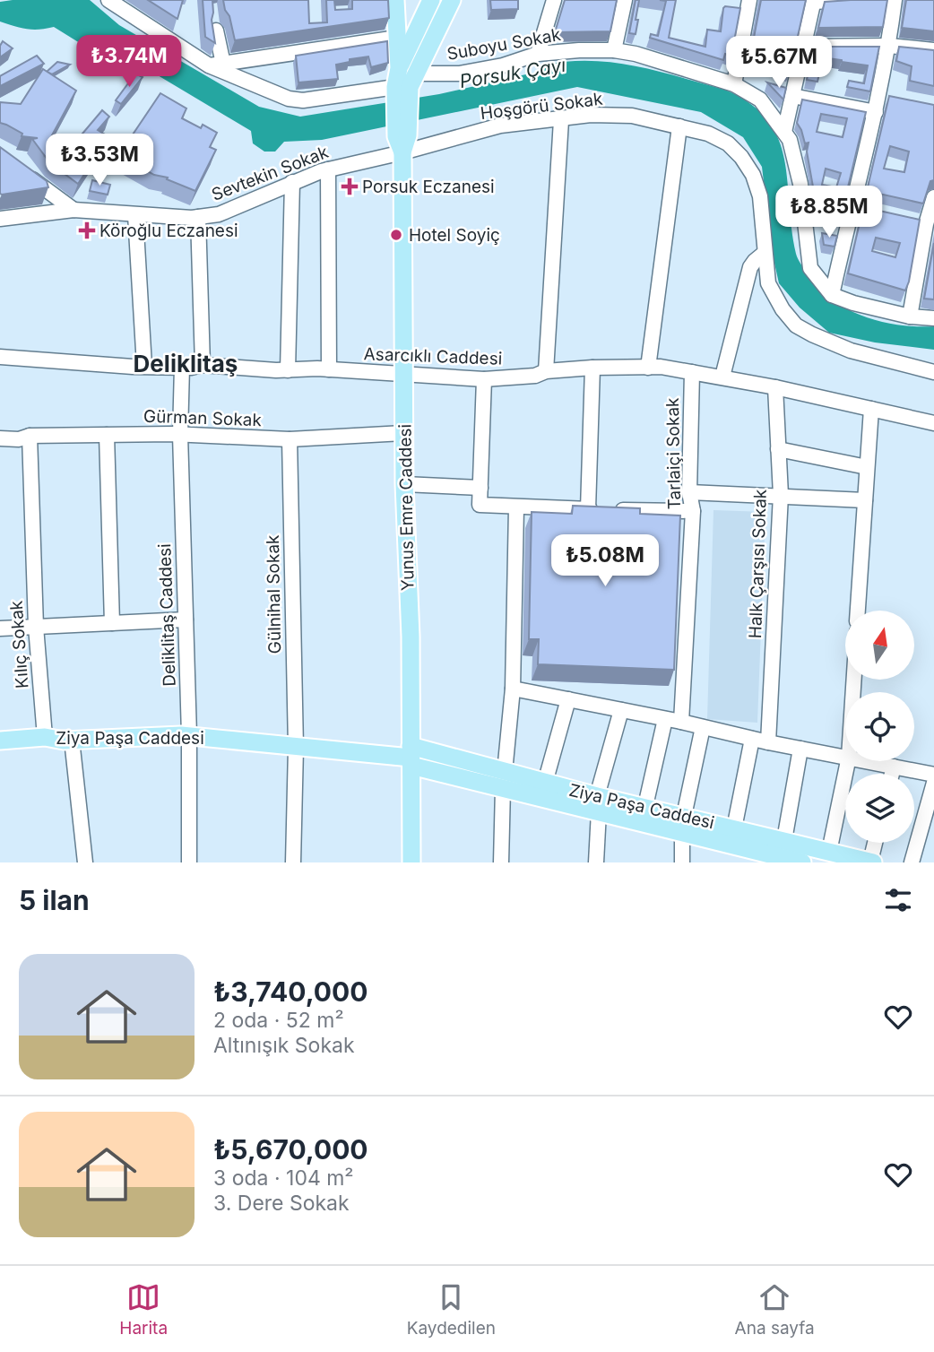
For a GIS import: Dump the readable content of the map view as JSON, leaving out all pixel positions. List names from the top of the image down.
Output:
{
  "streets": {
    "main road": ["Yunus Emre Caddesi", "Ziya Paşa Caddesi"],
    "street": [
      "Suboyu Sokak",
      "Hoşgörü Sokak",
      "Sevtekin Sokak",
      "Asarcıklı Caddesi",
      "Gürman Sokak",
      "Tarlaiçi Sokak",
      "Halk Çarşısı Sokak",
      "Gülnihal Sokak",
      "Deliklitaş Caddesi",
      "Kılıç Sokak"
    ]
  },
  "crossings": [
    ["Suboyu Sokak", "Yunus Emre Caddesi"],
    ["Hoşgörü Sokak", "Sevtekin Sokak"],
    ["Hoşgörü Sokak", "Yunus Emre Caddesi"],
    ["Sevtekin Sokak", "Yunus Emre Caddesi"],
    ["Asarcıklı Caddesi", "Tarlaiçi Sokak"],
    ["Asarcıklı Caddesi", "Yunus Emre Caddesi"],
    ["Asarcıklı Caddesi", "Halk Çarşısı Sokak"],
    ["Asarcıklı Caddesi", "Deliklitaş Caddesi"],
    ["Gürman Sokak", "Yunus Emre Caddesi"],
    ["Gürman Sokak", "Gülnihal Sokak"],
    ["Gürman Sokak", "Deliklitaş Caddesi"],
    ["Gürman Sokak", "Kılıç Sokak"],
    ["Yunus Emre Caddesi", "Ziya Paşa Caddesi"],
    ["Gülnihal Sokak", "Ziya Paşa Caddesi"],
    ["Deliklitaş Caddesi", "Ziya Paşa Caddesi"],
    ["Kılıç Sokak", "Ziya Paşa Caddesi"]
  ],
  "districts": ["Deliklitaş"],
  "water": ["Porsuk Çayı"],
  "places": {
    "health": ["Porsuk Eczanesi", "Köroğlu Eczanesi"],
    "other": ["Hotel Soyiç"]
  },
  "north": "top",
  "page": {
    "price": [
      "₺3.74M",
      "₺5.67M",
      "₺3.53M",
      "₺8.85M",
      "₺5.08M"
    ],
    "heading": "5 ilan",
    "list": [
      {
        "name": "₺3,740,000",
        "note": "2 oda · 52 m² · Altınışık Sokak"
      },
      {
        "name": "₺5,670,000",
        "note": "3 oda · 104 m² · 3. Dere Sokak"
      }
    ],
    "tabs": ["Harita", "Kaydedilen", "Ana sayfa"]
  }
}
